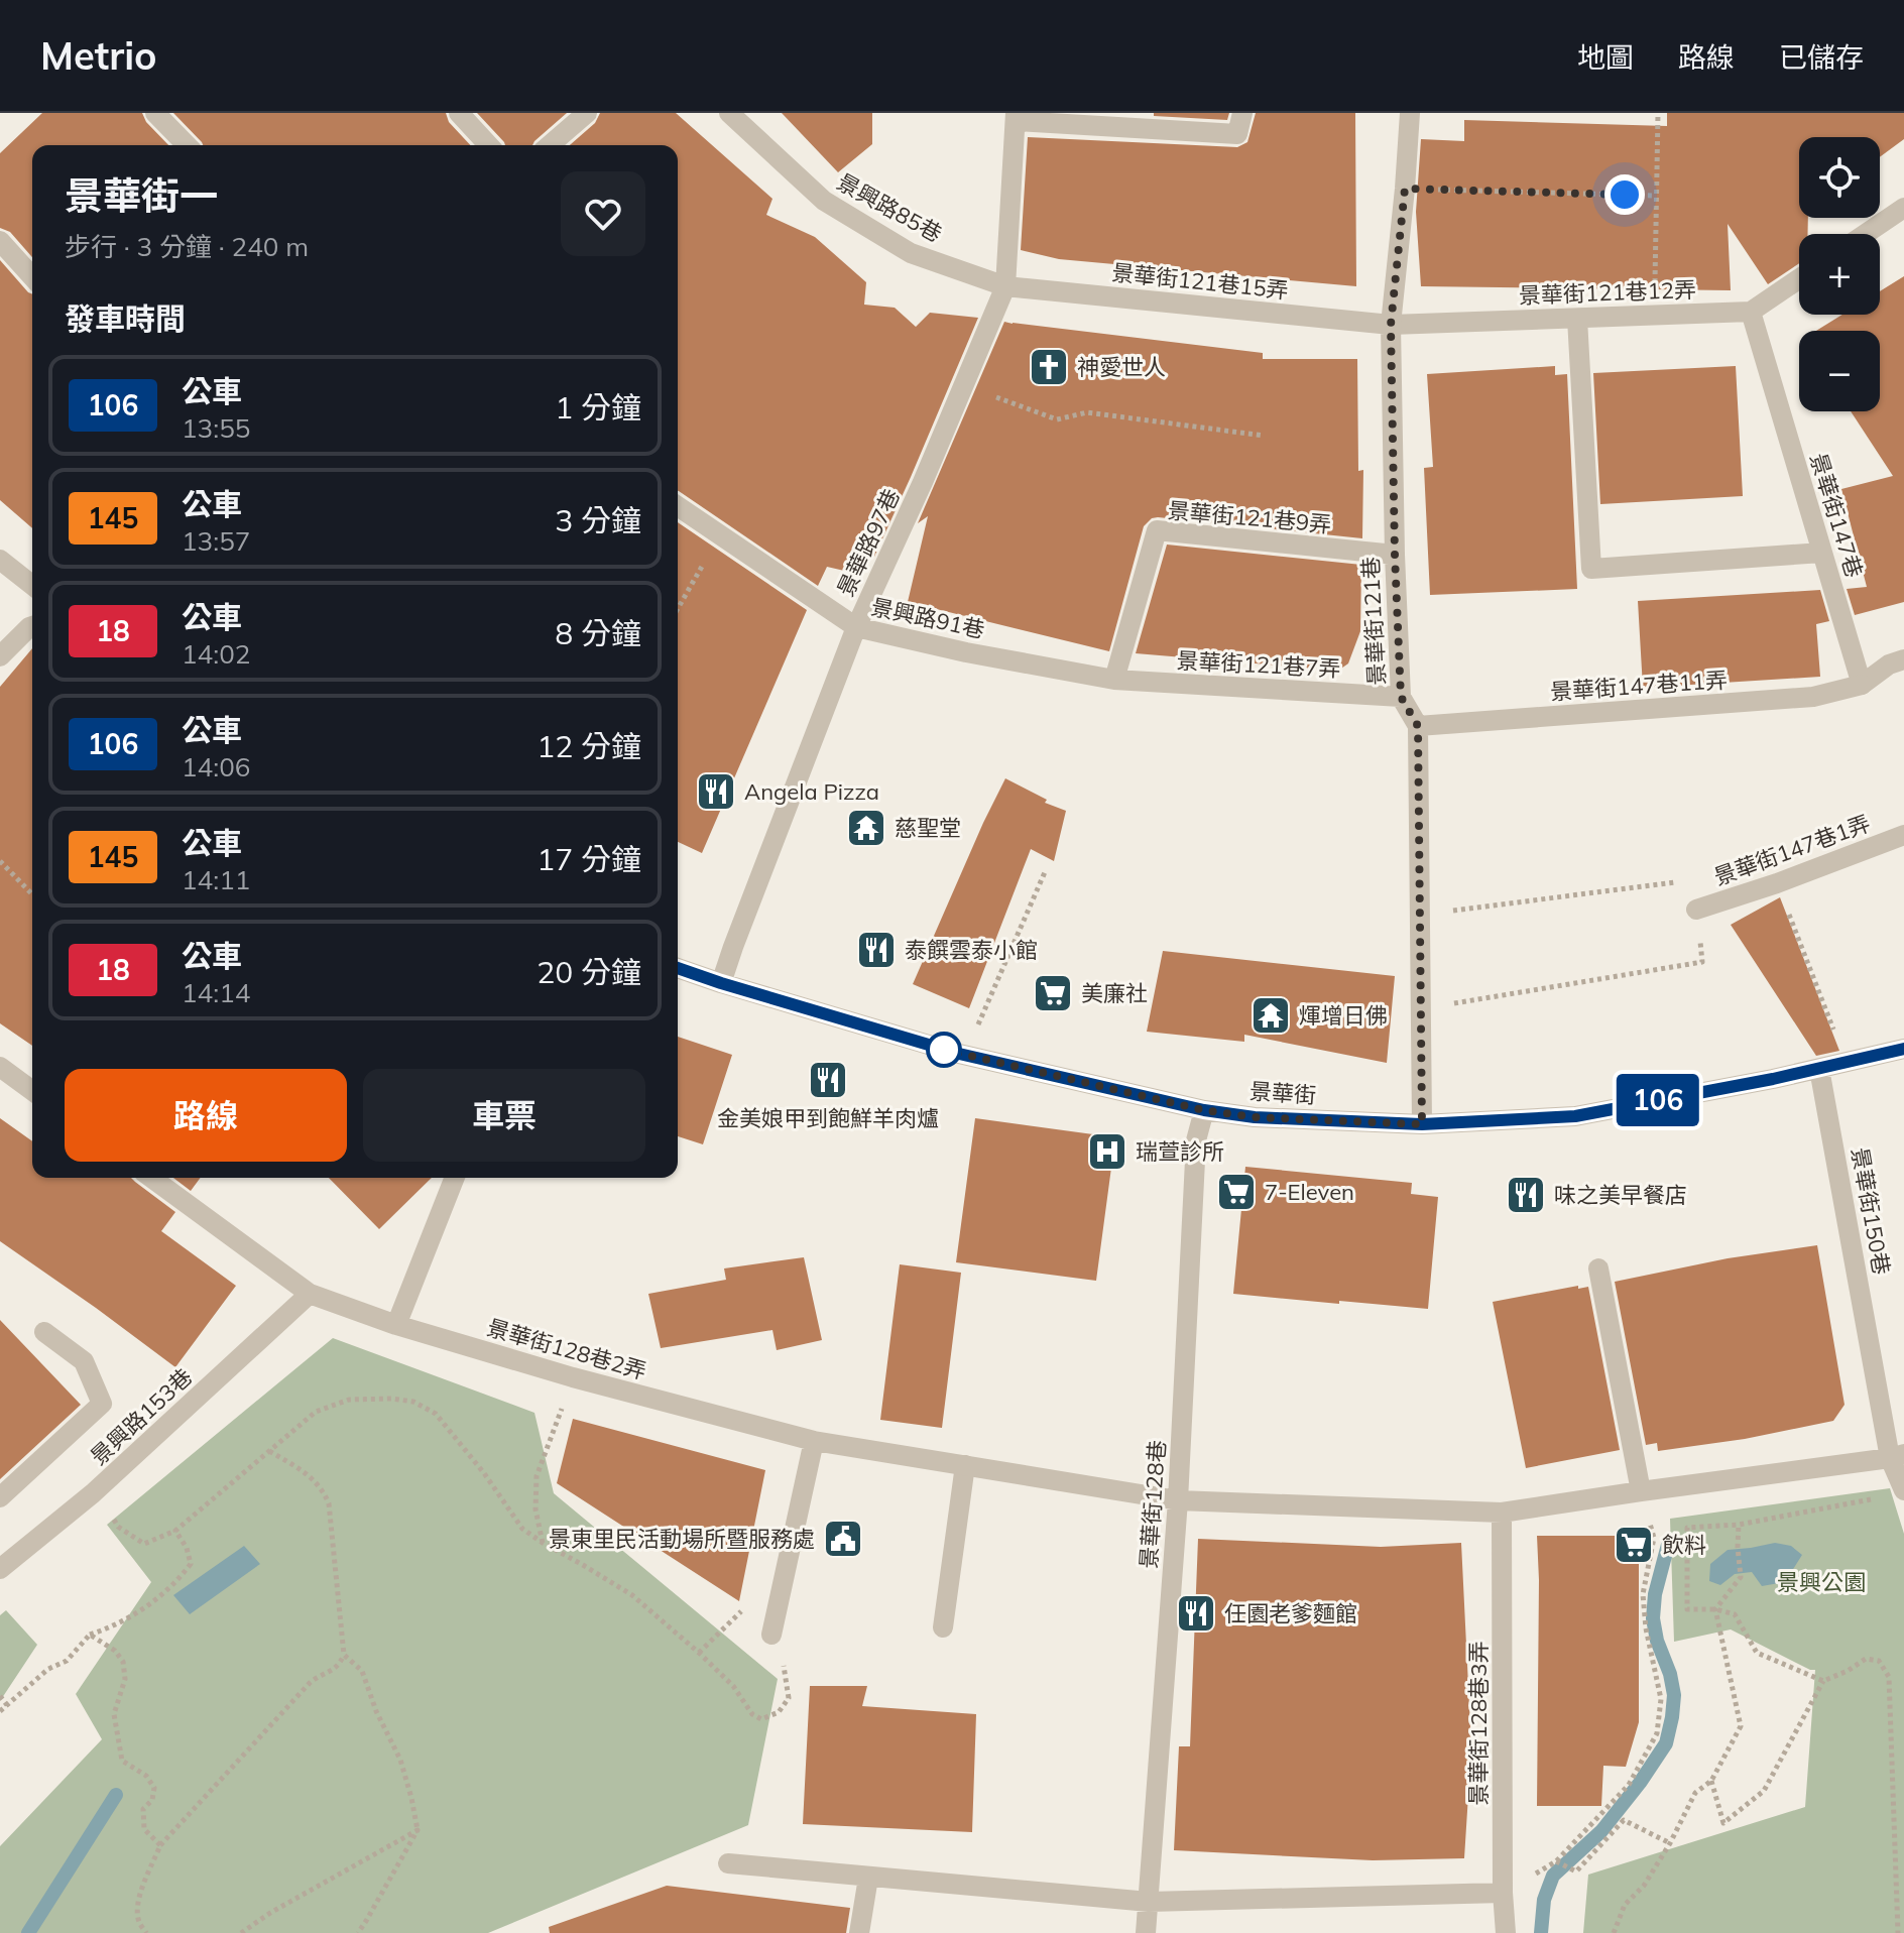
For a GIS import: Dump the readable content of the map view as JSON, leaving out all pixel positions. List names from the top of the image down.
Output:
{
  "streets": {
    "street": [
      "景興路85巷",
      "景華街121巷15弄",
      "景華街121巷12弄",
      "景華街147巷",
      "景華街121巷9弄",
      "景華路97巷",
      "景興路91巷",
      "景華街121巷",
      "景華街121巷7弄",
      "景華街147巷11弄",
      "景華街147巷1弄",
      "景華街",
      "景華街150巷",
      "景華街128巷2弄",
      "景興路153巷",
      "景華街128巷",
      "景華街128巷3弄"
    ]
  },
  "crossings": [
    ["景興路85巷", "景華街121巷15弄"],
    ["景興路85巷", "景華路97巷"],
    ["景華街121巷15弄", "景華街121巷12弄"],
    ["景華街121巷15弄", "景華路97巷"],
    ["景華街121巷15弄", "景華街121巷"],
    ["景華街121巷12弄", "景華街147巷"],
    ["景華街121巷12弄", "景華街121巷"],
    ["景華街147巷", "景華街147巷11弄"],
    ["景華街121巷9弄", "景興路91巷"],
    ["景華街121巷9弄", "景華街121巷"],
    ["景華街121巷9弄", "景華街121巷7弄"],
    ["景華路97巷", "景興路91巷"],
    ["景華路97巷", "景華街"],
    ["景興路91巷", "景華街121巷7弄"],
    ["景華街121巷", "景華街121巷7弄"],
    ["景華街121巷", "景華街147巷11弄"],
    ["景華街", "景華街150巷"],
    ["景華街", "景華街128巷"],
    ["景華街128巷2弄", "景興路153巷"],
    ["景華街128巷2弄", "景華街128巷"]
  ],
  "parks": ["景興公園"],
  "places": {
    "church": ["神愛世人"],
    "restaurant": [
      "Angela Pizza",
      "泰饌雲泰小館",
      "金美娘甲到飽鮮羊肉爐",
      "味之美早餐店",
      "任園老爹麵館"
    ],
    "temple": ["慈聖堂", "煇增日佛"],
    "supermarket": ["美廉社", "7-Eleven", "飲料"],
    "hospital": ["瑞萱診所"],
    "public building": ["景東里民活動場所暨服務處"]
  },
  "lines": ["bus line 106"],
  "page": {
    "header": "Metrio",
    "nav": ["地圖", "路線", "已儲存"],
    "on_map": "106",
    "map_buttons": ["+", "−"],
    "heading": [
      ["景華街一", "步行 · 3 分鐘 · 240 m"],
      "發車時間"
    ],
    "list": [
      {
        "mark": "106",
        "name": "公車",
        "note": "13:55",
        "value": "1 分鐘"
      },
      {
        "mark": "145",
        "name": "公車",
        "note": "13:57",
        "value": "3 分鐘"
      },
      {
        "mark": "18",
        "name": "公車",
        "note": "14:02",
        "value": "8 分鐘"
      },
      {
        "mark": "106",
        "name": "公車",
        "note": "14:06",
        "value": "12 分鐘"
      },
      {
        "mark": "145",
        "name": "公車",
        "note": "14:11",
        "value": "17 分鐘"
      },
      {
        "mark": "18",
        "name": "公車",
        "note": "14:14",
        "value": "20 分鐘"
      }
    ],
    "buttons": ["路線", "車票"]
  }
}
